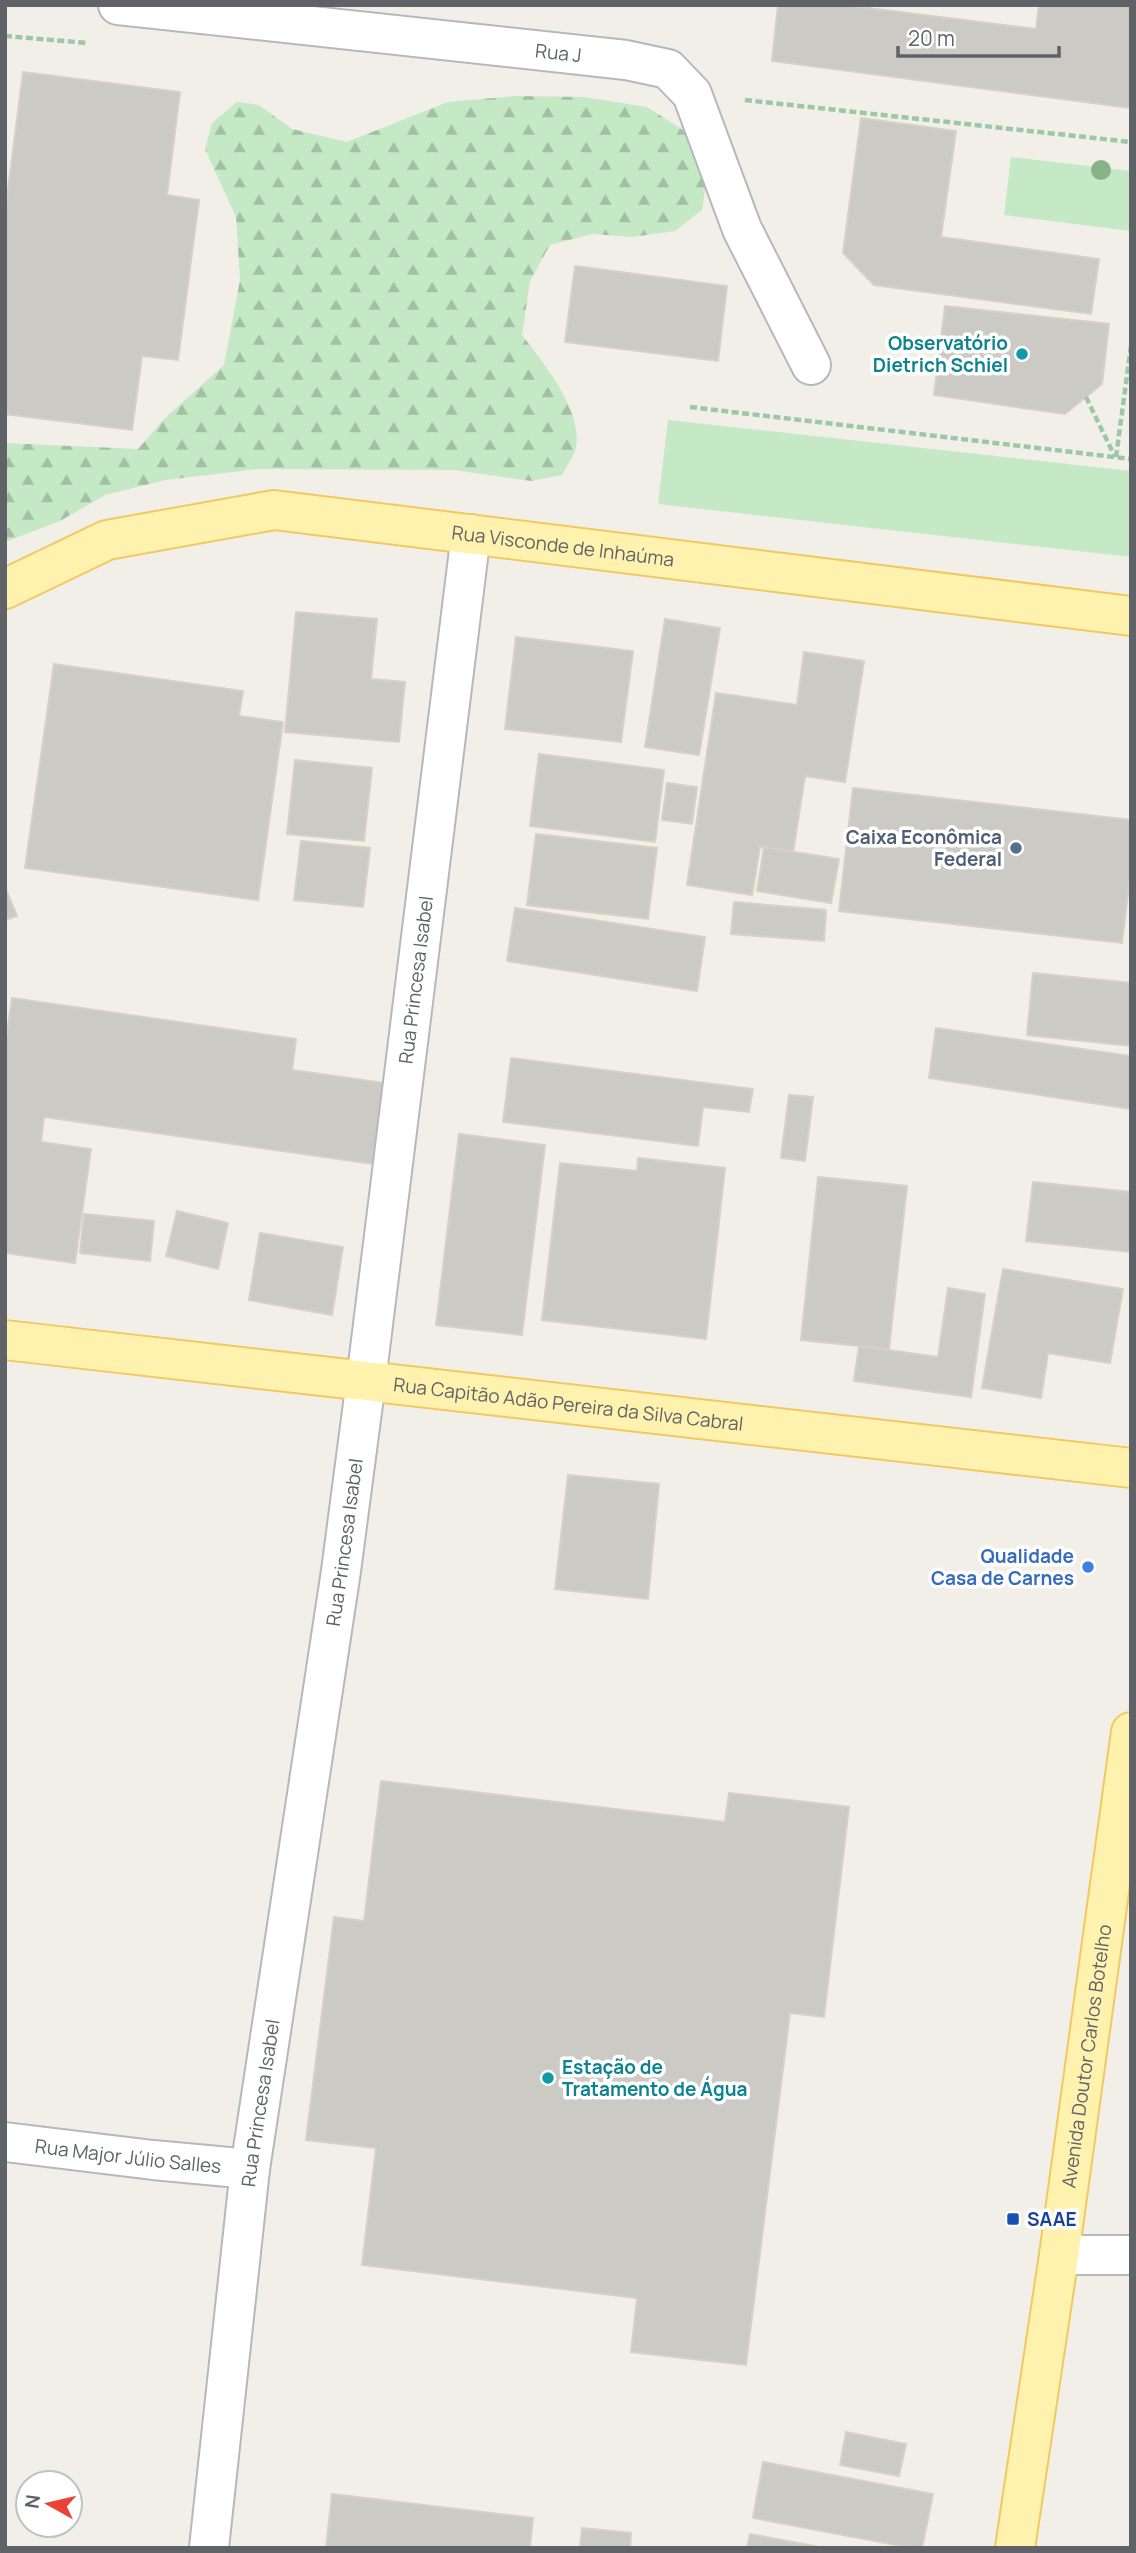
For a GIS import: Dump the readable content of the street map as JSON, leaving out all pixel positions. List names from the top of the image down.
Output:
{
  "streets": {
    "main road": ["Rua Visconde de Inhaúma", "Rua Capitão Adão Pereira da Silva Cabral", "Avenida Doutor Carlos Botelho"],
    "street": ["Rua J", "Rua Princesa Isabel", "Rua Major Júlio Salles"]
  },
  "crossings": [
    ["Rua Visconde de Inhaúma", "Rua Princesa Isabel"],
    ["Rua Princesa Isabel", "Rua Capitão Adão Pereira da Silva Cabral"],
    ["Rua Princesa Isabel", "Rua Major Júlio Salles"]
  ],
  "places": {
    "other": [
      "Observatório Dietrich Schiel",
      "Caixa Econômica Federal",
      "Qualidade Casa de Carnes",
      "Estação de Tratamento de Água"
    ],
    "transit": ["SAAE"]
  },
  "scale_bar": "20 m",
  "north": "left"
}
